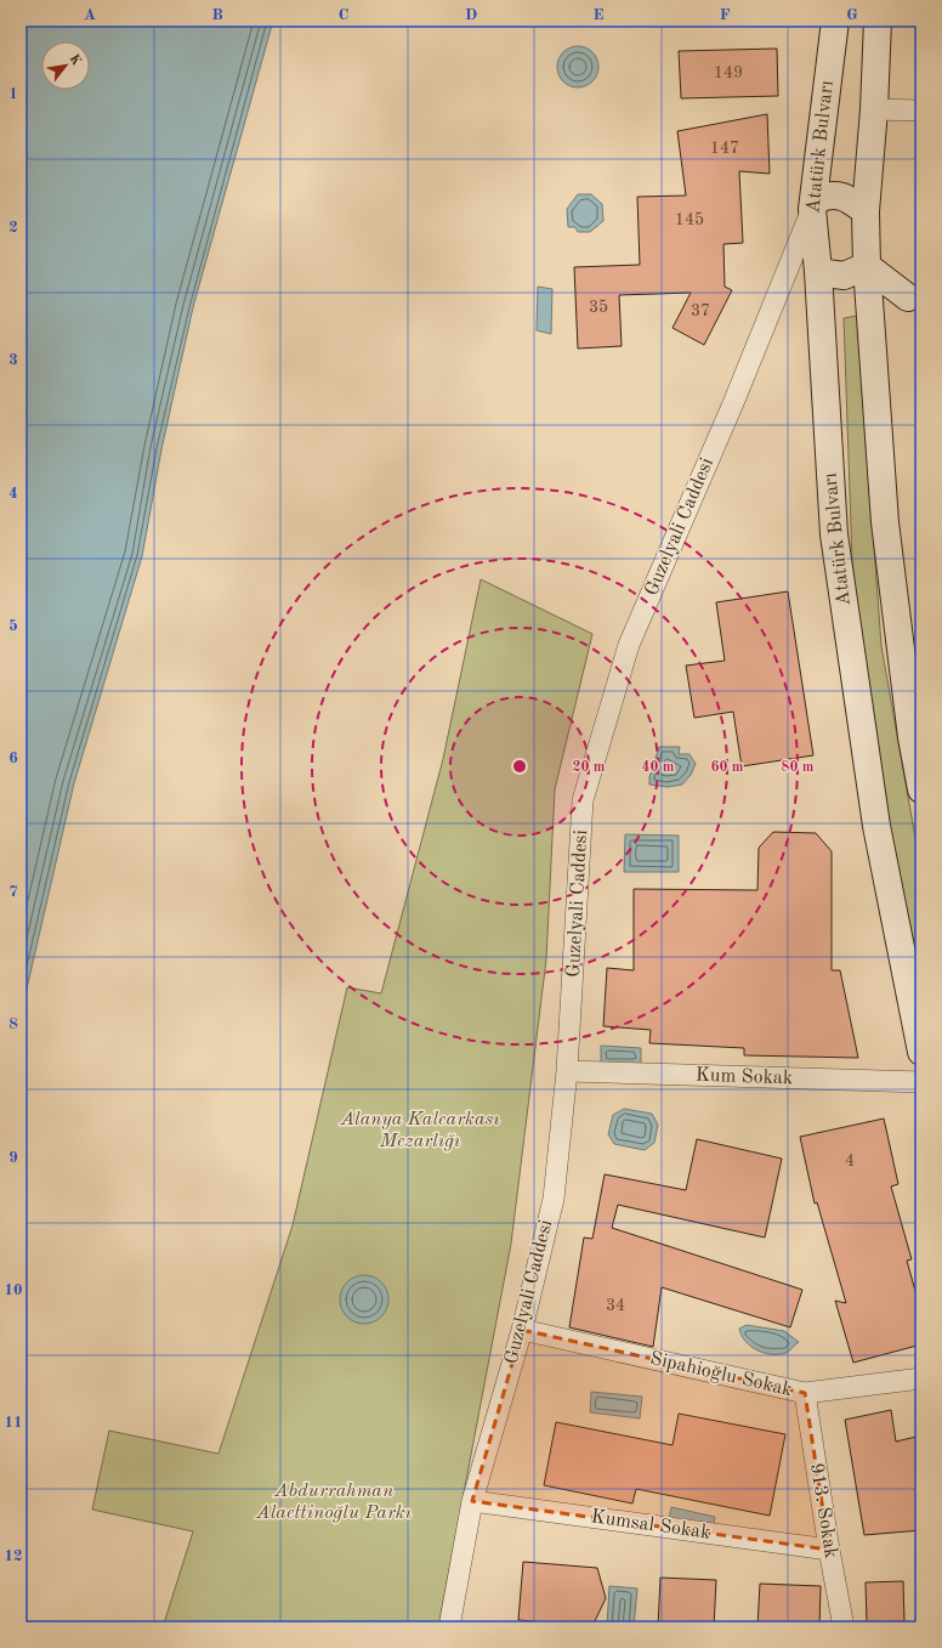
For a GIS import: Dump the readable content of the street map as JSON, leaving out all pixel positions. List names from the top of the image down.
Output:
{
  "streets": {
    "street": [
      "Atatürk Bulvarı",
      "Guzelyali Caddesi",
      "Kum Sokak",
      "Sipahioğlu Sokak",
      "913. Sokak",
      "Kumsal Sokak"
    ]
  },
  "crossings": [
    ["Atatürk Bulvarı", "Guzelyali Caddesi"],
    ["Guzelyali Caddesi", "Kum Sokak"],
    ["Guzelyali Caddesi", "Sipahioğlu Sokak"],
    ["Guzelyali Caddesi", "Kumsal Sokak"],
    ["Sipahioğlu Sokak", "913. Sokak"],
    ["913. Sokak", "Kumsal Sokak"]
  ],
  "parks": ["Alanya Kalearkası Mezarlığı", "Abdurrahman Alaettinoğlu Parkı"],
  "house_numbers": [
    "149",
    "147",
    "145",
    "35",
    "37",
    "4",
    "34"
  ],
  "north": "top right",
  "grid": {
    "columns": [
      "A",
      "B",
      "C",
      "D",
      "E",
      "F",
      "G"
    ],
    "rows": [
      "1",
      "2",
      "3",
      "4",
      "5",
      "6",
      "7",
      "8",
      "9",
      "10",
      "11",
      "12"
    ]
  },
  "rings": [
    "20 m",
    "40 m",
    "60 m",
    "80 m"
  ]
}
